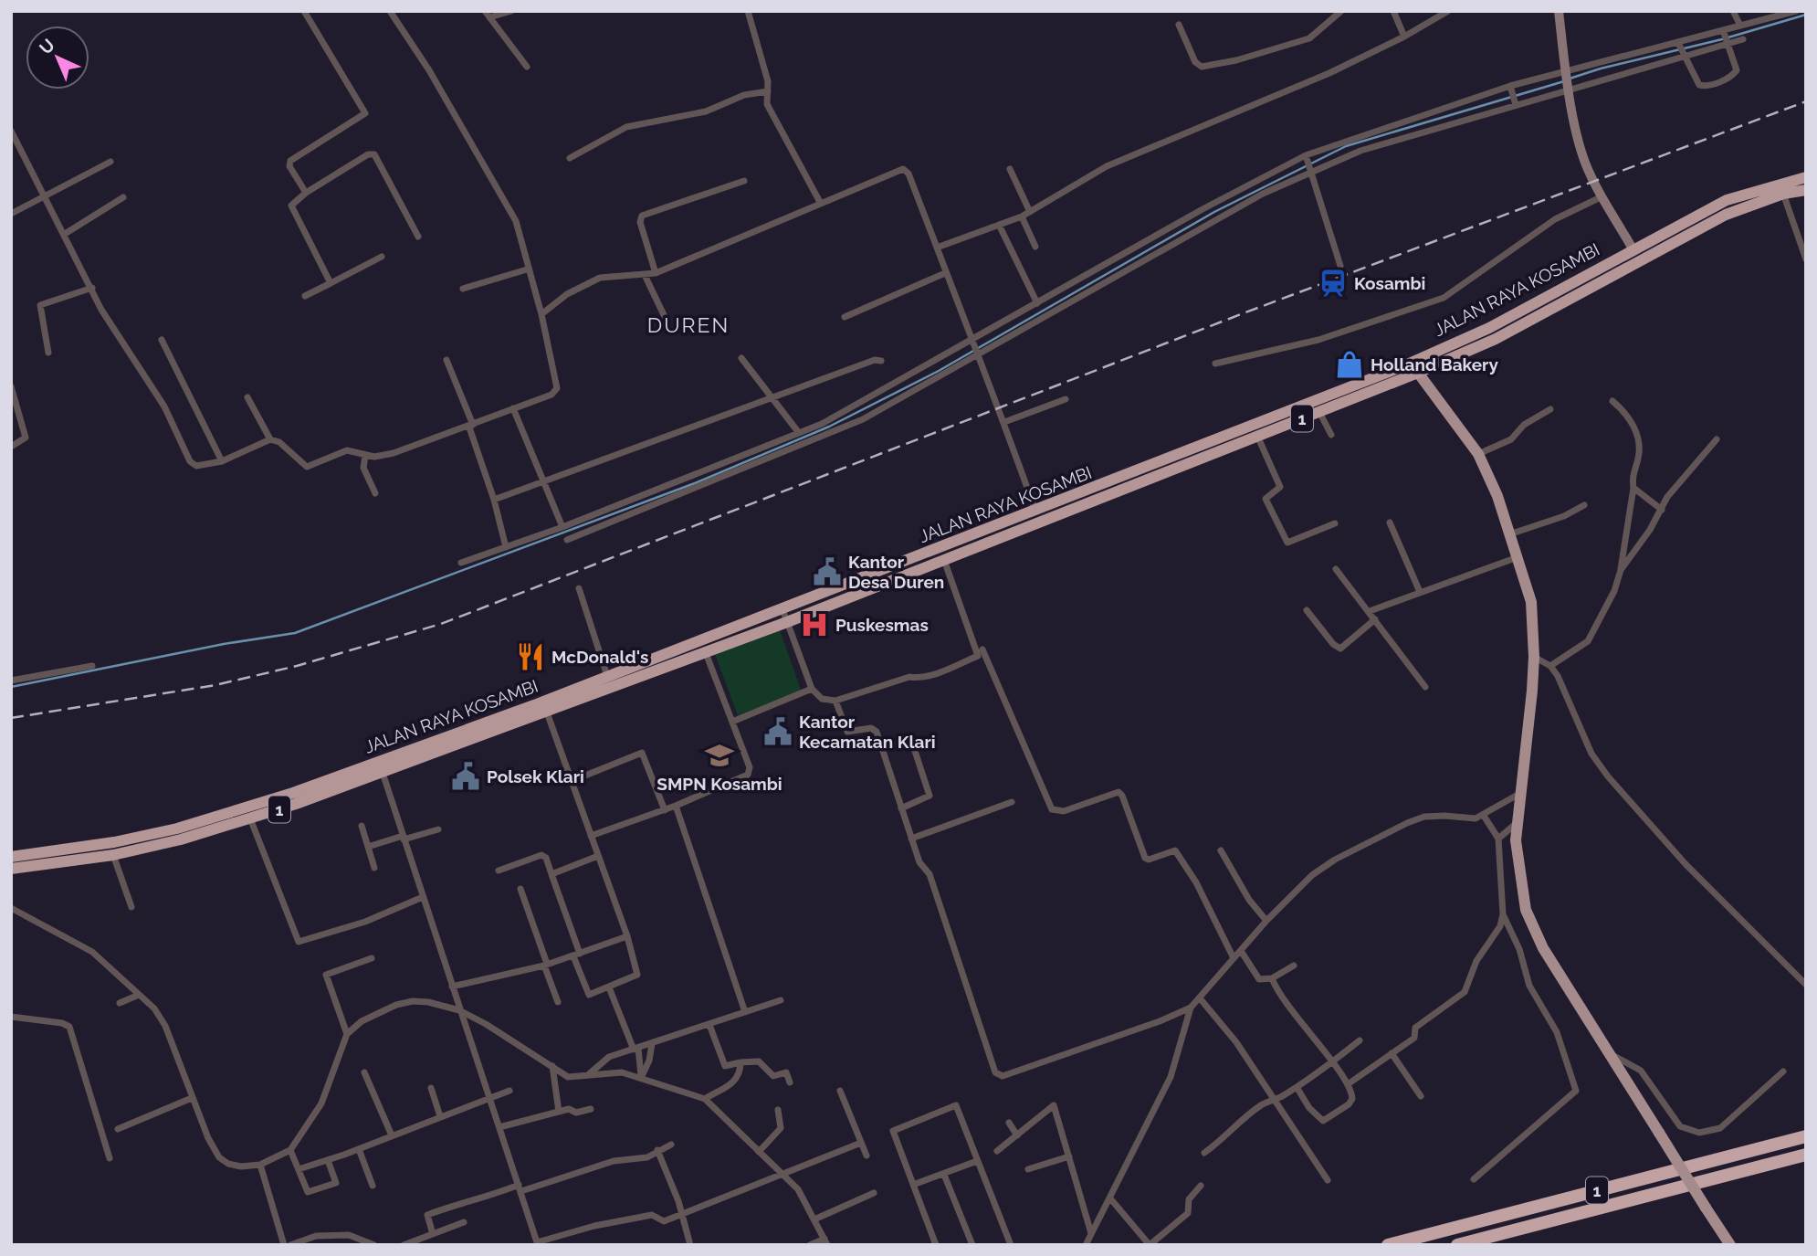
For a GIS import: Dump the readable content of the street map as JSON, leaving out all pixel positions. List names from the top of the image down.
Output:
{
  "streets": {
    "highway": ["JALAN RAYA KOSAMBI", "1"]
  },
  "districts": ["DUREN"],
  "places": {
    "station": ["Kosambi"],
    "shop": ["Holland Bakery"],
    "public building": ["Kantor Desa Duren", "Kantor Kecamatan Klari", "Polsek Klari"],
    "hospital": ["Puskesmas"],
    "restaurant": ["McDonald's"],
    "school or university": ["SMPN Kosambi"]
  },
  "north": "top left"
}
